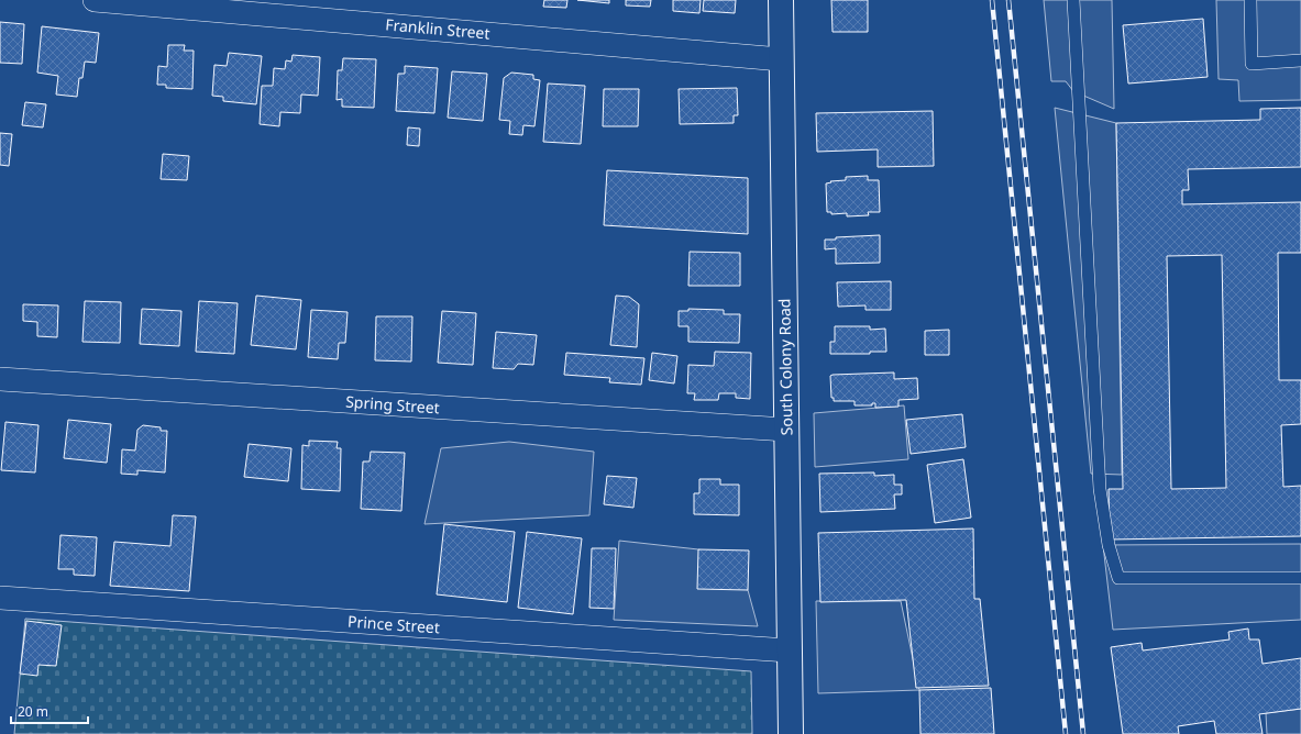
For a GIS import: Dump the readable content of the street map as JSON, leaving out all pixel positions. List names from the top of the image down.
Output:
{
  "streets": {
    "main road": ["South Colony Road"],
    "street": ["Franklin Street", "Spring Street", "Prince Street"]
  },
  "crossings": [
    ["Franklin Street", "South Colony Road"],
    ["South Colony Road", "Spring Street"],
    ["South Colony Road", "Prince Street"]
  ],
  "scale_bar": "20 m"
}
